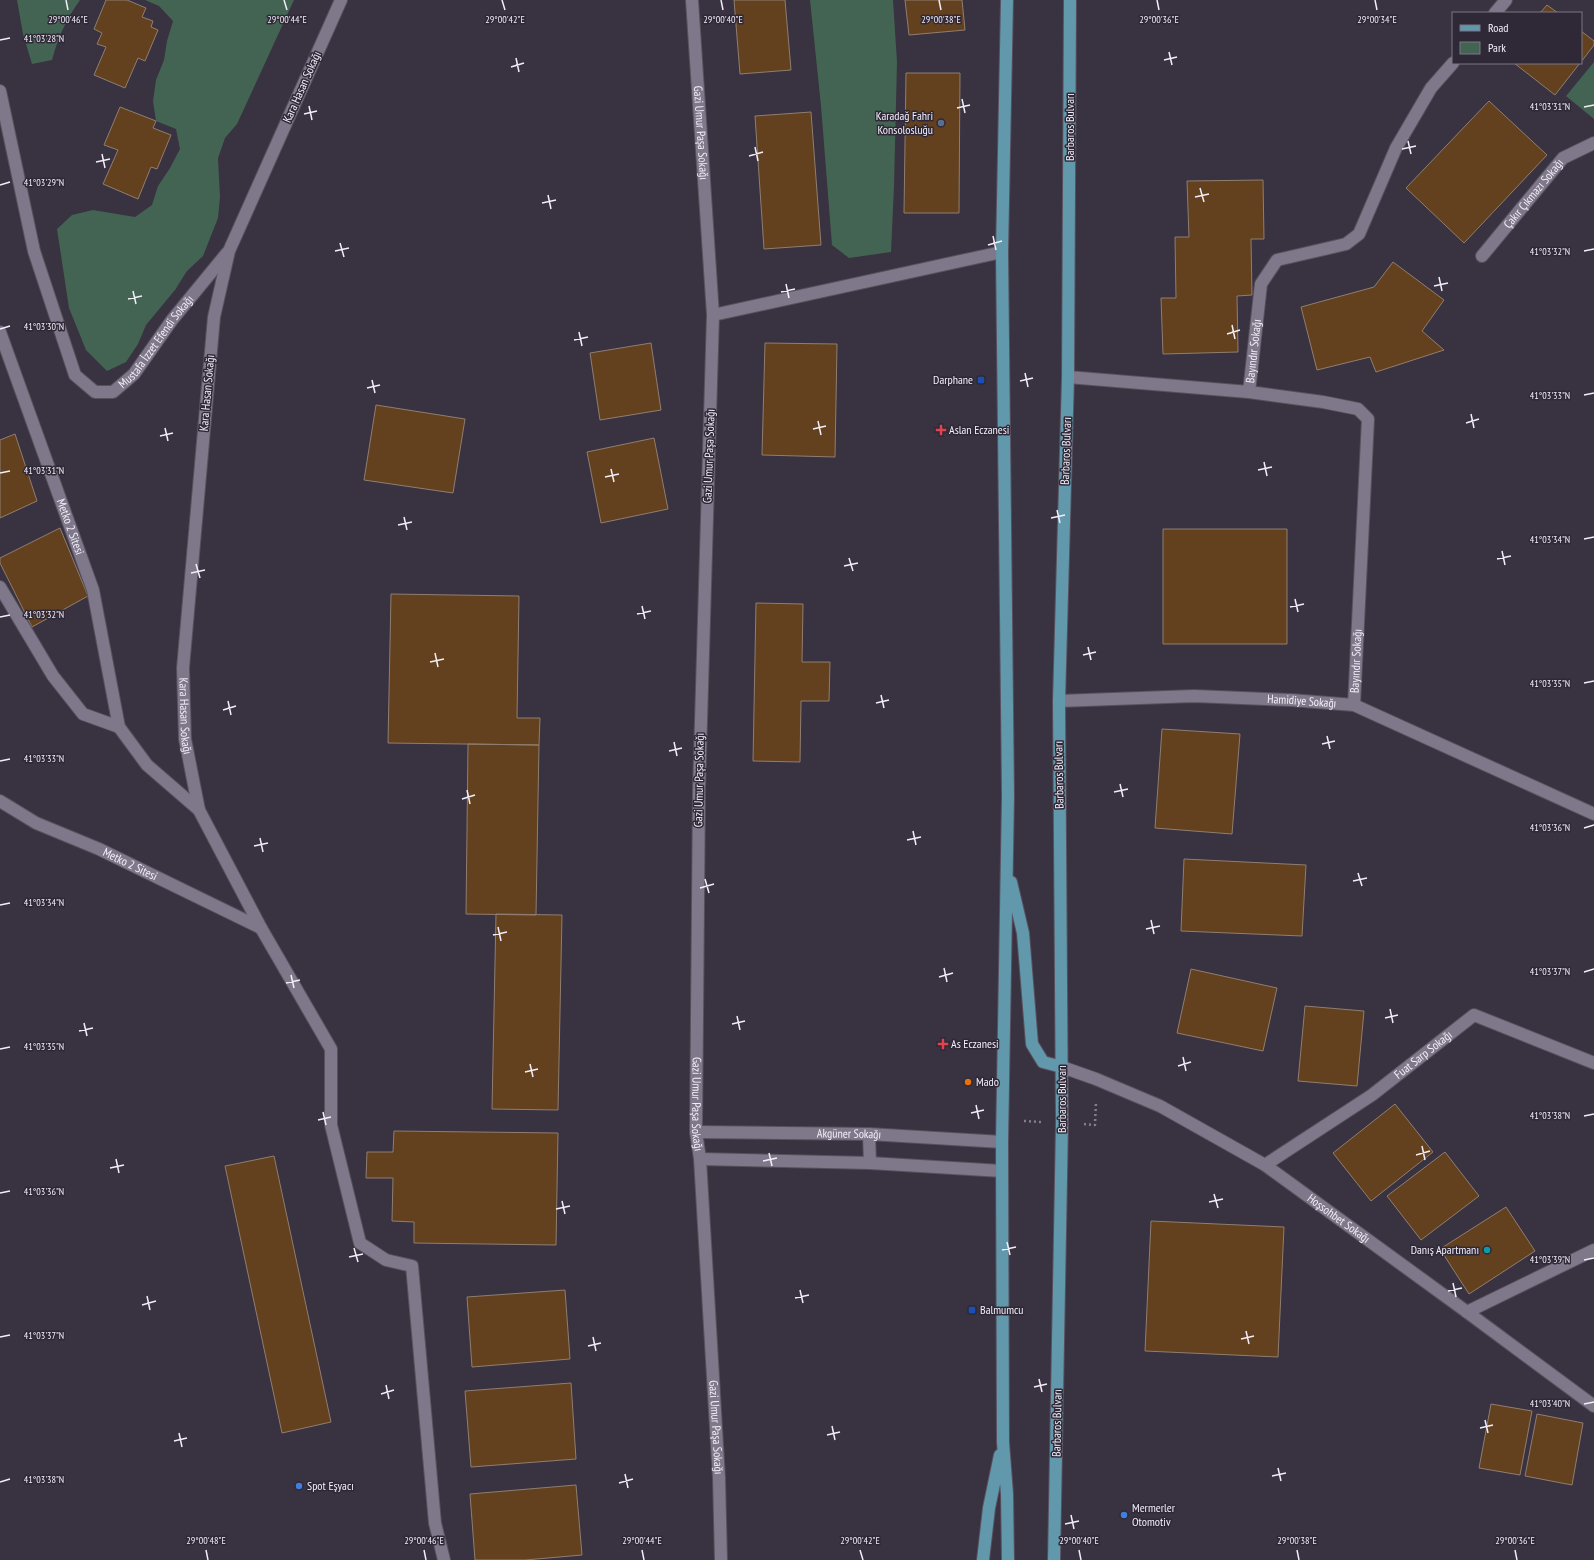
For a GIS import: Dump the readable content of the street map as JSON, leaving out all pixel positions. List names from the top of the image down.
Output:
{
  "streets": {
    "main road": ["Barbaros Bulvarı"],
    "street": [
      "Kara Hasan Sokağı",
      "Gazi Umur Paşa Sokağı",
      "Çakır Çıkmazı Sokağı",
      "Mustafa İzzet Efendi Sokağı",
      "Bayındır Sokağı",
      "Metko 2 Sitesi",
      "Hamidiye Sokağı",
      "Fuat Sarp Sokağı",
      "Akgüner Sokağı",
      "Hoşsohbet Sokağı"
    ]
  },
  "crossings": [
    ["Kara Hasan Sokağı", "Mustafa İzzet Efendi Sokağı"],
    ["Kara Hasan Sokağı", "Metko 2 Sitesi"],
    ["Barbaros Bulvarı", "Hamidiye Sokağı"],
    ["Barbaros Bulvarı", "Hoşsohbet Sokağı"],
    ["Gazi Umur Paşa Sokağı", "Akgüner Sokağı"],
    ["Bayındır Sokağı", "Hamidiye Sokağı"],
    ["Fuat Sarp Sokağı", "Hoşsohbet Sokağı"]
  ],
  "places": {
    "other": [
      "Karadağ Fahri Konsolosluğu",
      "Mado",
      "Danış Apartmanı",
      "Spot Eşyacı",
      "Mermerler Otomotiv"
    ],
    "transit": ["Darphane", "Balmumcu"],
    "health": ["Aslan Eczanesi", "As Eczanesi"]
  },
  "legend": ["Road", "Park"],
  "coordinates": [
    "29°00'46\"E",
    "29°00'44\"E",
    "29°00'42\"E",
    "29°00'40\"E",
    "29°00'38\"E",
    "29°00'36\"E",
    "29°00'34\"E",
    "41°03'28\"N",
    "41°03'31\"N",
    "41°03'29\"N",
    "41°03'32\"N",
    "41°03'30\"N",
    "41°03'33\"N",
    "41°03'34\"N",
    "41°03'35\"N",
    "41°03'36\"N",
    "41°03'37\"N",
    "41°03'38\"N",
    "41°03'39\"N",
    "41°03'40\"N",
    "29°00'48\"E"
  ]
}
